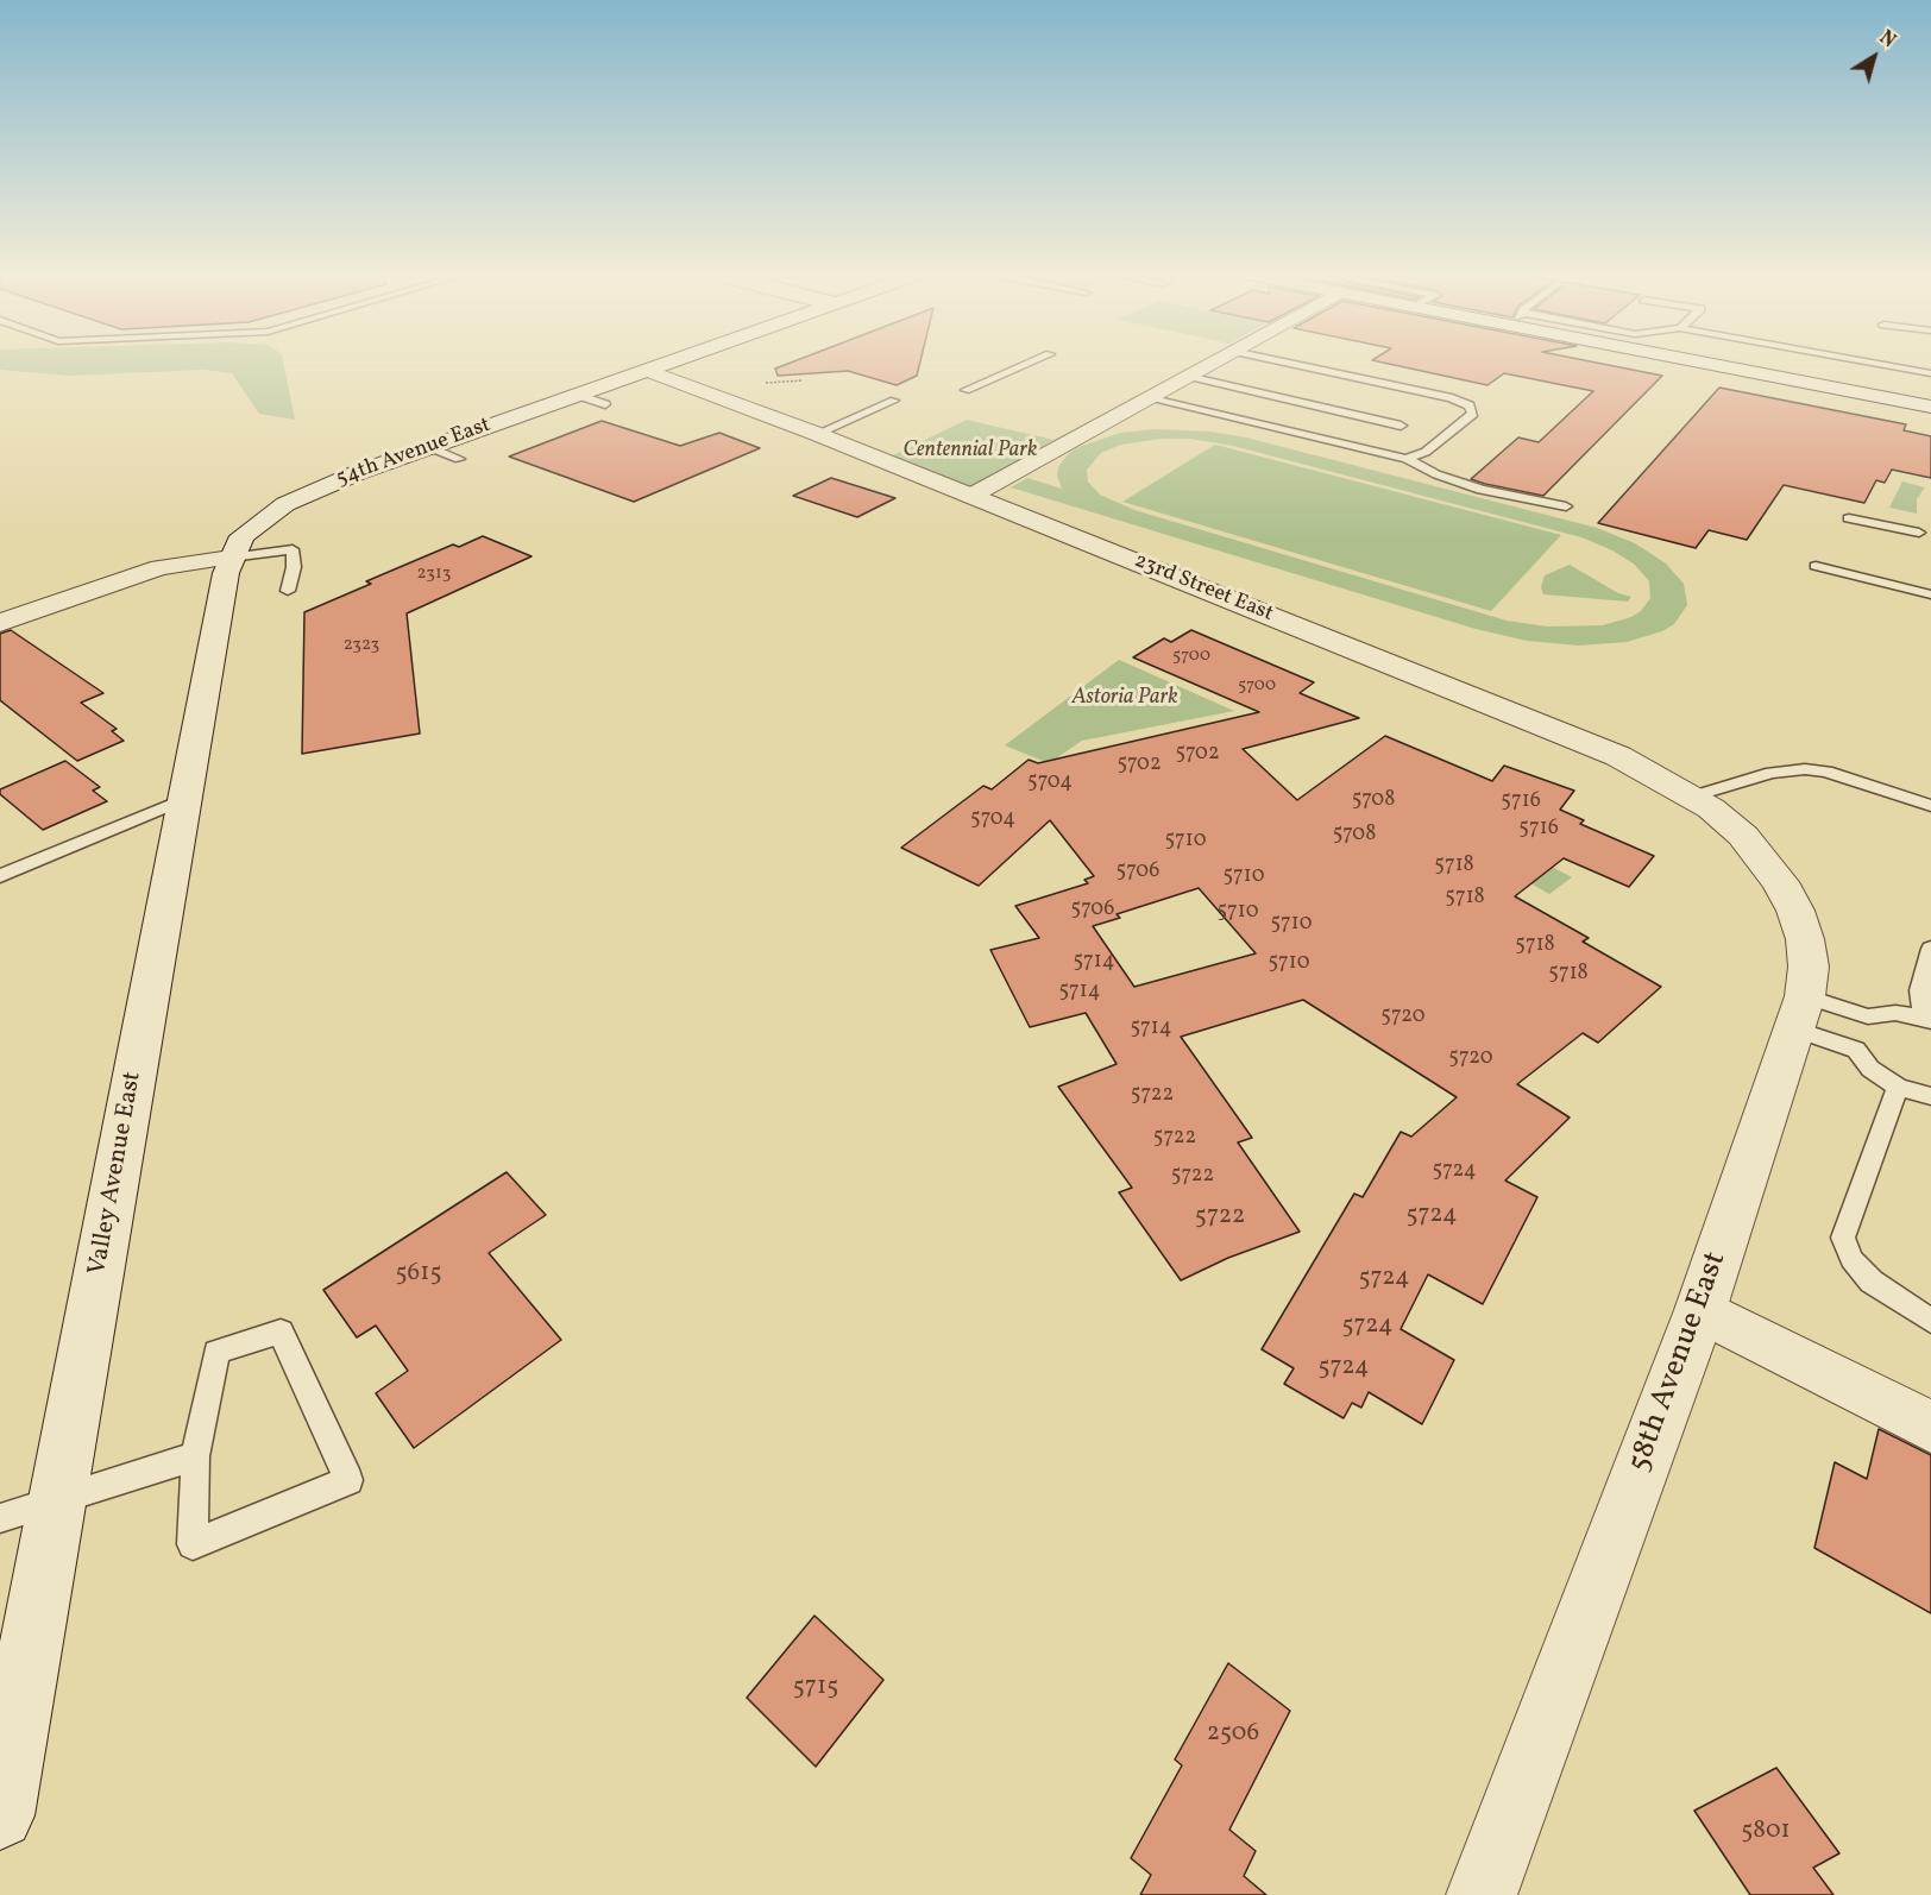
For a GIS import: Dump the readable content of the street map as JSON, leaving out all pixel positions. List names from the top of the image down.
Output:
{
  "streets": {
    "main road": [
      "54th Avenue East",
      "23rd Street East",
      "Valley Avenue East",
      "58th Avenue East"
    ]
  },
  "crossings": [
    ["54th Avenue East", "23rd Street East"],
    ["54th Avenue East", "Valley Avenue East"],
    ["23rd Street East", "58th Avenue East"]
  ],
  "parks": ["Centennial Park", "Astoria Park"],
  "house_numbers": [
    "2313",
    "2323",
    "5700",
    "5700",
    "5702",
    "5702",
    "5704",
    "5708",
    "5716",
    "5704",
    "5716",
    "5708",
    "5710",
    "5718",
    "5706",
    "5710",
    "5718",
    "5706",
    "5710",
    "5710",
    "5718",
    "5714",
    "5710",
    "5718",
    "5714",
    "5720",
    "5714",
    "5720",
    "5722",
    "5722",
    "5724",
    "5722",
    "5724",
    "5722",
    "5615",
    "5724",
    "5724",
    "5724",
    "5715",
    "2506",
    "5801"
  ],
  "north": "top right"
}
